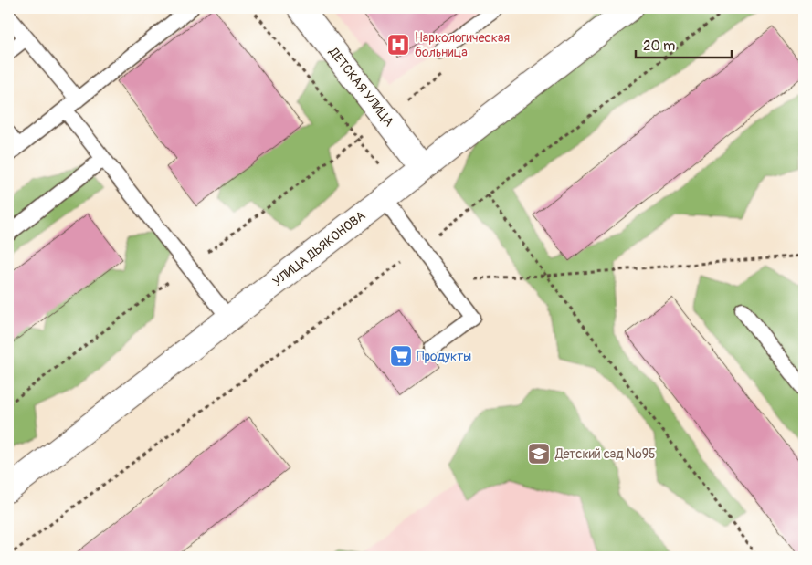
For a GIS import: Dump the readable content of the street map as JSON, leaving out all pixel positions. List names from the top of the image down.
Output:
{
  "streets": {
    "street": ["ДЕТСКАЯ УЛИЦА", "УЛИЦА ДЬЯКОНОВА"]
  },
  "crossings": [
    ["ДЕТСКАЯ УЛИЦА", "УЛИЦА ДЬЯКОНОВА"]
  ],
  "places": {
    "hospital": ["Наркологическая больница"],
    "supermarket": ["Продукты"],
    "school or university": ["Детский сад №95"]
  },
  "scale_bar": "20 m"
}
